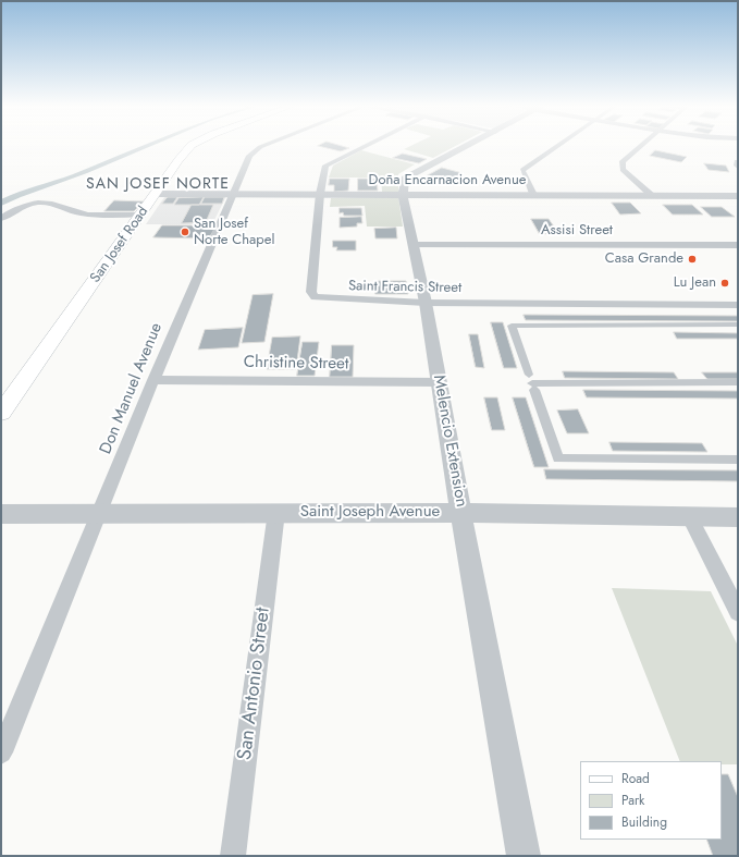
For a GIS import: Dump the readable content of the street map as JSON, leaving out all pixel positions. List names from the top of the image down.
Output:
{
  "streets": {
    "main road": ["San Josef Road"],
    "street": [
      "Doña Encarnacion Avenue",
      "Assisi Street",
      "Saint Francis Street",
      "Christine Street",
      "Don Manuel Avenue",
      "Melencio Extension",
      "Saint Joseph Avenue",
      "San Antonio Street"
    ]
  },
  "crossings": [
    ["Doña Encarnacion Avenue", "San Josef Road"],
    ["Doña Encarnacion Avenue", "Saint Francis Street"],
    ["Doña Encarnacion Avenue", "Don Manuel Avenue"],
    ["Doña Encarnacion Avenue", "Melencio Extension"],
    ["Assisi Street", "Melencio Extension"],
    ["Saint Francis Street", "Melencio Extension"],
    ["Christine Street", "Don Manuel Avenue"],
    ["Christine Street", "Melencio Extension"],
    ["Don Manuel Avenue", "Saint Joseph Avenue"],
    ["Melencio Extension", "Saint Joseph Avenue"],
    ["Saint Joseph Avenue", "San Antonio Street"]
  ],
  "districts": ["SAN JOSEF NORTE"],
  "places": ["San Josef Norte Chapel", "Casa Grande", "Lu Jean"],
  "legend": ["Road", "Park", "Building"]
}
